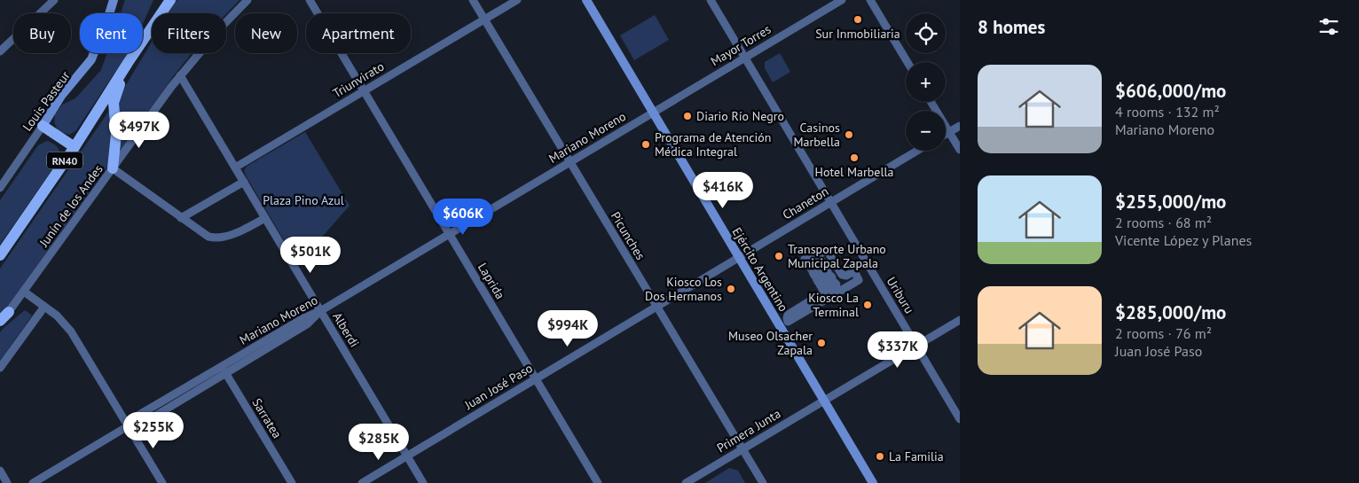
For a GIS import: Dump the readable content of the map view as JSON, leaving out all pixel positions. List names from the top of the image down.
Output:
{
  "streets": {
    "main road": ["Louis Pasteur", "RN40", "Ejército Argentino"],
    "street": [
      "Mayor Torres",
      "Triunvirato",
      "Mariano Moreno",
      "Chaneton",
      "Junín de los Andes",
      "Picunches",
      "Laprida",
      "Uriburu",
      "Alberdi",
      "Juan José Paso",
      "Sarratea",
      "Primera Junta"
    ]
  },
  "crossings": [
    ["Mayor Torres", "Mariano Moreno"],
    ["Mayor Torres", "Ejército Argentino"],
    ["Mayor Torres", "Uriburu"],
    ["Triunvirato", "Picunches"],
    ["Triunvirato", "Laprida"],
    ["Triunvirato", "Alberdi"],
    ["Mariano Moreno", "Picunches"],
    ["Mariano Moreno", "Ejército Argentino"],
    ["Mariano Moreno", "Laprida"],
    ["Mariano Moreno", "Alberdi"],
    ["Mariano Moreno", "Sarratea"],
    ["Chaneton", "Ejército Argentino"],
    ["Chaneton", "Uriburu"],
    ["Chaneton", "Juan José Paso"],
    ["Junín de los Andes", "Alberdi"],
    ["Picunches", "Juan José Paso"],
    ["Picunches", "Primera Junta"],
    ["Ejército Argentino", "Juan José Paso"],
    ["Ejército Argentino", "Primera Junta"],
    ["Laprida", "Juan José Paso"],
    ["Uriburu", "Primera Junta"],
    ["Alberdi", "Juan José Paso"]
  ],
  "parks": ["Plaza Pino Azul"],
  "places": [
    "Sur Inmobiliaria",
    "Diario Río Negro",
    "Casinos Marbella",
    "Programa de Atención Médica Integral",
    "Hotel Marbella",
    "Transporte Urbano Municipal Zapala",
    "Kiosco Los Dos Hermanos",
    "Kiosco La Terminal",
    "Museo Olsacher Zapala",
    "La Familia"
  ],
  "page": {
    "heading": "8 homes",
    "map_buttons": ["+", "−"],
    "chip": [
      "Buy",
      "Rent",
      "Filters",
      "New",
      "Apartment"
    ],
    "list": [
      {
        "name": "$606,000/mo",
        "note": "4 rooms · 132 m² · Mariano Moreno"
      },
      {
        "name": "$255,000/mo",
        "note": "2 rooms · 68 m² · Vicente López y Planes"
      },
      {
        "name": "$285,000/mo",
        "note": "2 rooms · 76 m² · Juan José Paso"
      }
    ],
    "price": [
      "$497K",
      "$416K",
      "$606K",
      "$501K",
      "$994K",
      "$337K",
      "$255K",
      "$285K"
    ]
  }
}
